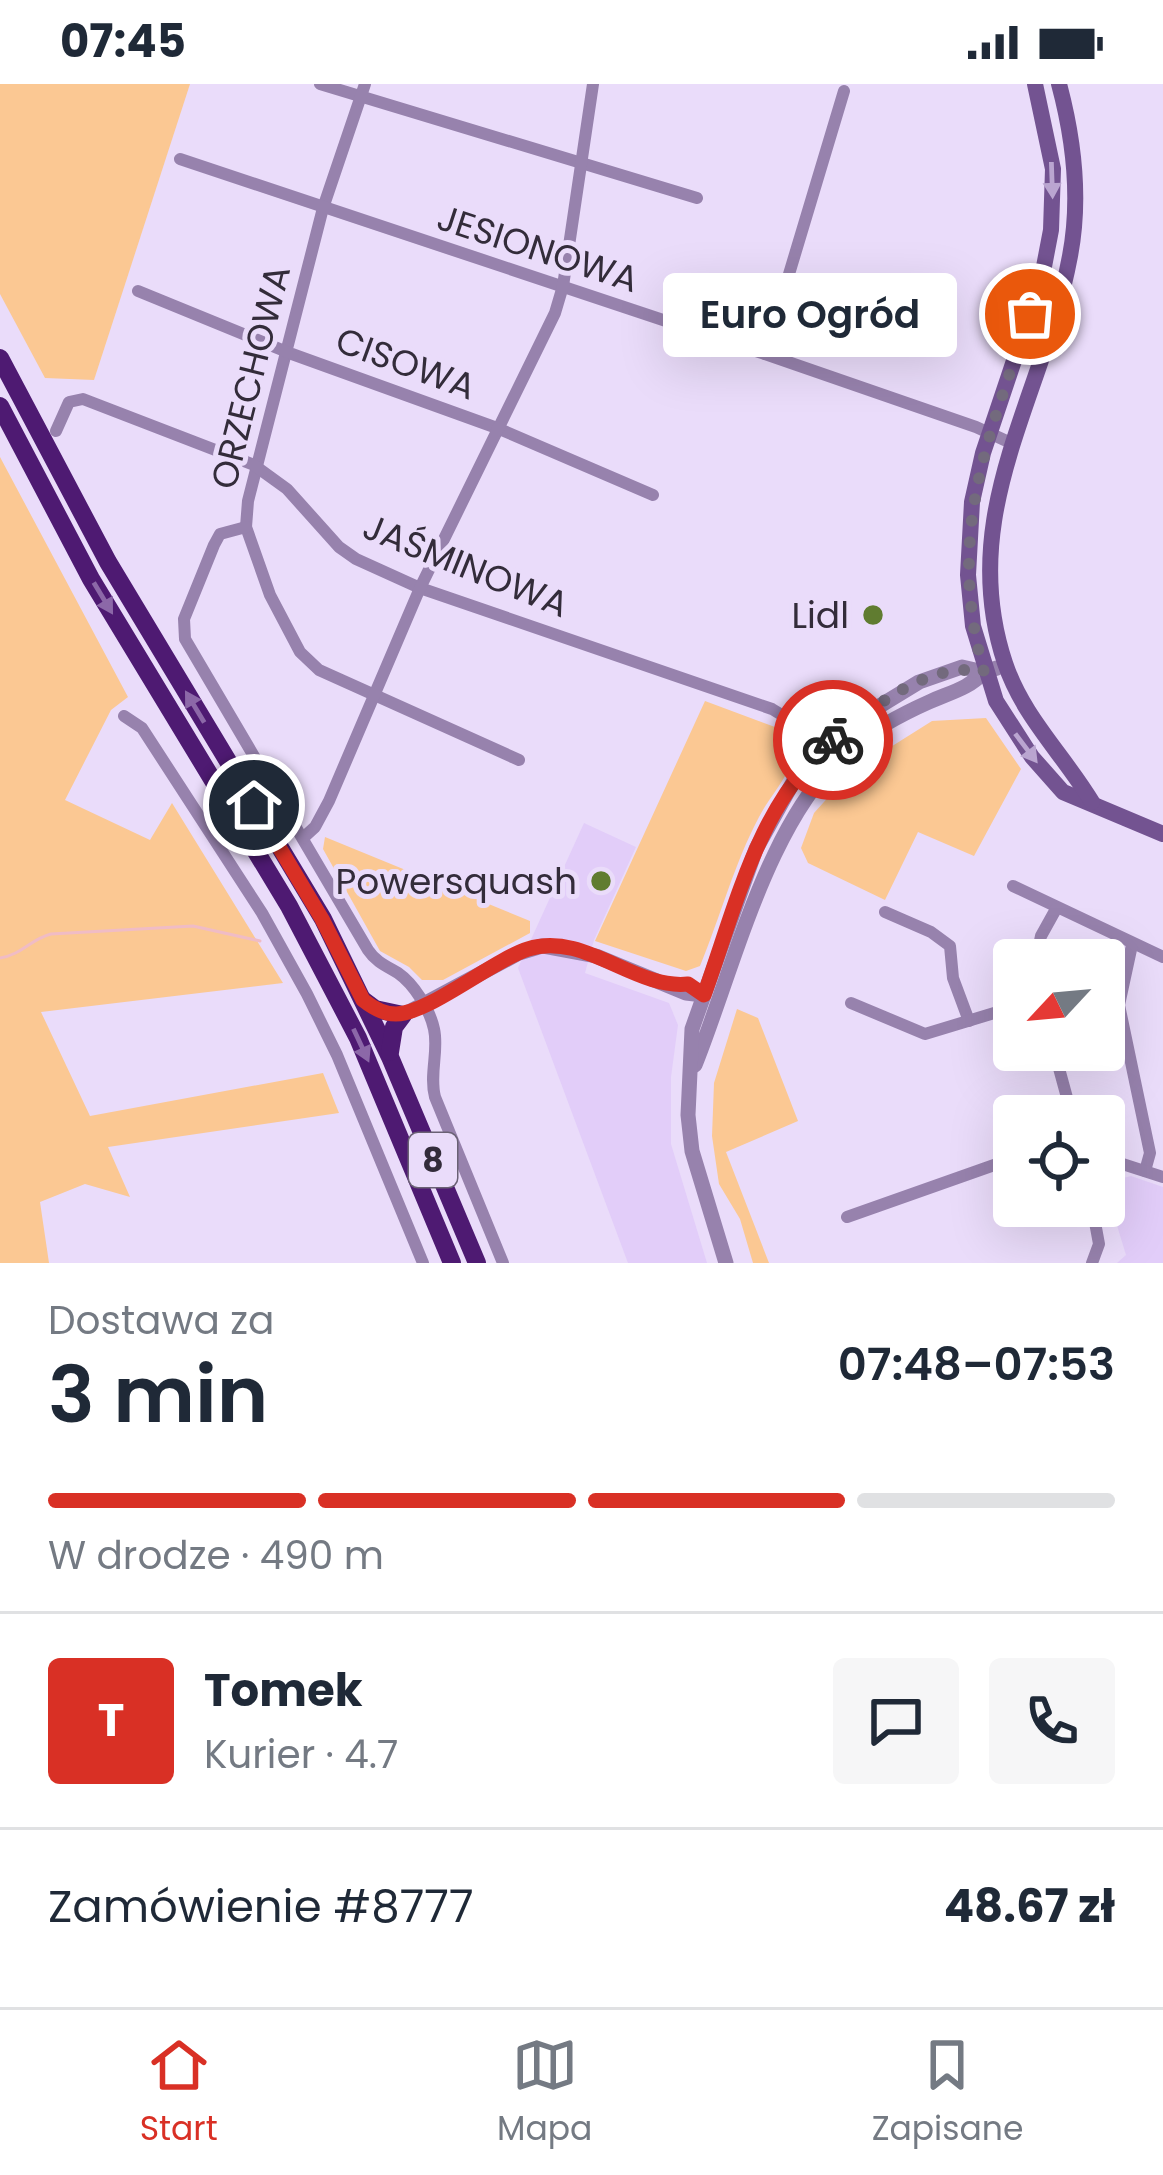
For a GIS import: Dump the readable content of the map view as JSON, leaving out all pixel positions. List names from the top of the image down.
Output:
{
  "streets": {
    "highway": ["8"],
    "street": [
      "JESIONOWA",
      "CISOWA",
      "ORZECHOWA",
      "JAŚMINOWA"
    ]
  },
  "crossings": [
    ["JESIONOWA", "ORZECHOWA"],
    ["CISOWA", "ORZECHOWA"],
    ["ORZECHOWA", "JAŚMINOWA"]
  ],
  "places": ["Euro Ogród", "Lidl", "Powersquash"],
  "north": "bottom left",
  "page": {
    "status": "07:45",
    "bubble": "Euro Ogród",
    "heading": ["3 min", "Dostawa za", "07:48–07:53"],
    "panel": [
      "Tomek",
      "Kurier · 4.7",
      "Zamówienie #8777",
      "48.67 zł"
    ],
    "bar": "W drodze · 490 m",
    "round": "T",
    "tabs": ["Start", "Mapa", "Zapisane"]
  }
}
